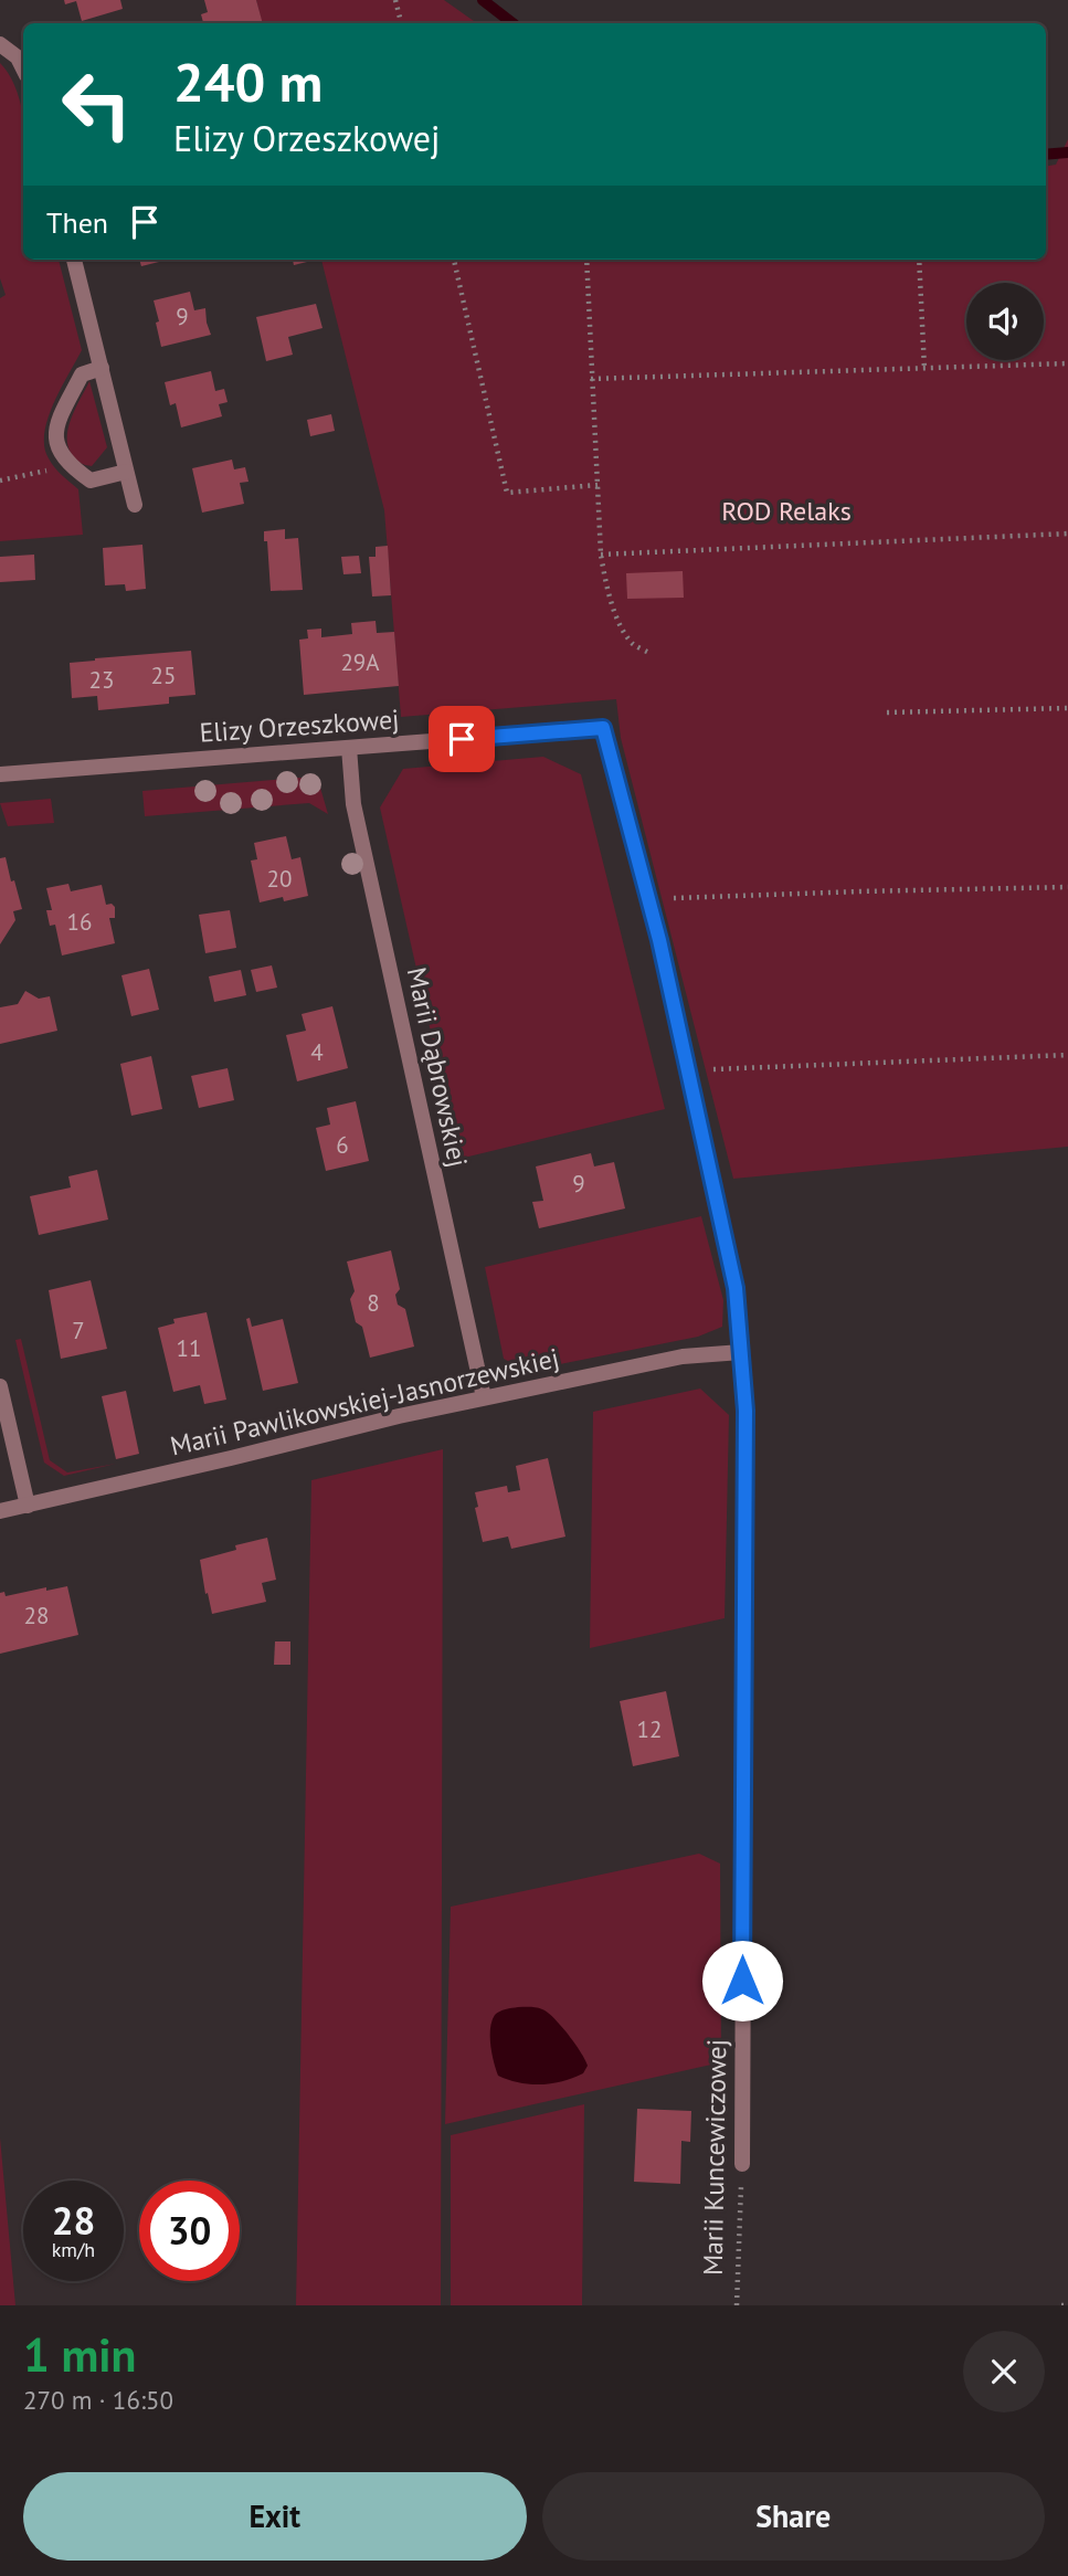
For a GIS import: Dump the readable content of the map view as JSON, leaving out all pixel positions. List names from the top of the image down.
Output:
{
  "streets": {
    "street": [
      "Elizy Orzeszkowej",
      "Marii Dąbrowskiej",
      "Marii Pawlikowskiej-Jasnorzewskiej",
      "Marii Kuncewiczowej"
    ]
  },
  "crossings": [
    ["Elizy Orzeszkowej", "Marii Dąbrowskiej"],
    ["Elizy Orzeszkowej", "Marii Kuncewiczowej"],
    ["Marii Dąbrowskiej", "Marii Pawlikowskiej-Jasnorzewskiej"],
    ["Marii Pawlikowskiej-Jasnorzewskiej", "Marii Kuncewiczowej"]
  ],
  "parks": ["ROD Relaks"],
  "house_numbers": [
    "9",
    "29A",
    "25",
    "23",
    "20",
    "16",
    "4",
    "6",
    "9",
    "8",
    "7",
    "11",
    "28",
    "12"
  ],
  "page": {
    "turn": ["240 m", "Elizy Orzeszkowej"],
    "then": "Then",
    "speed": "28 km/h",
    "limit": "30",
    "heading": ["1 min", "270 m · 16:50"],
    "buttons": ["Exit", "Share"]
  }
}
